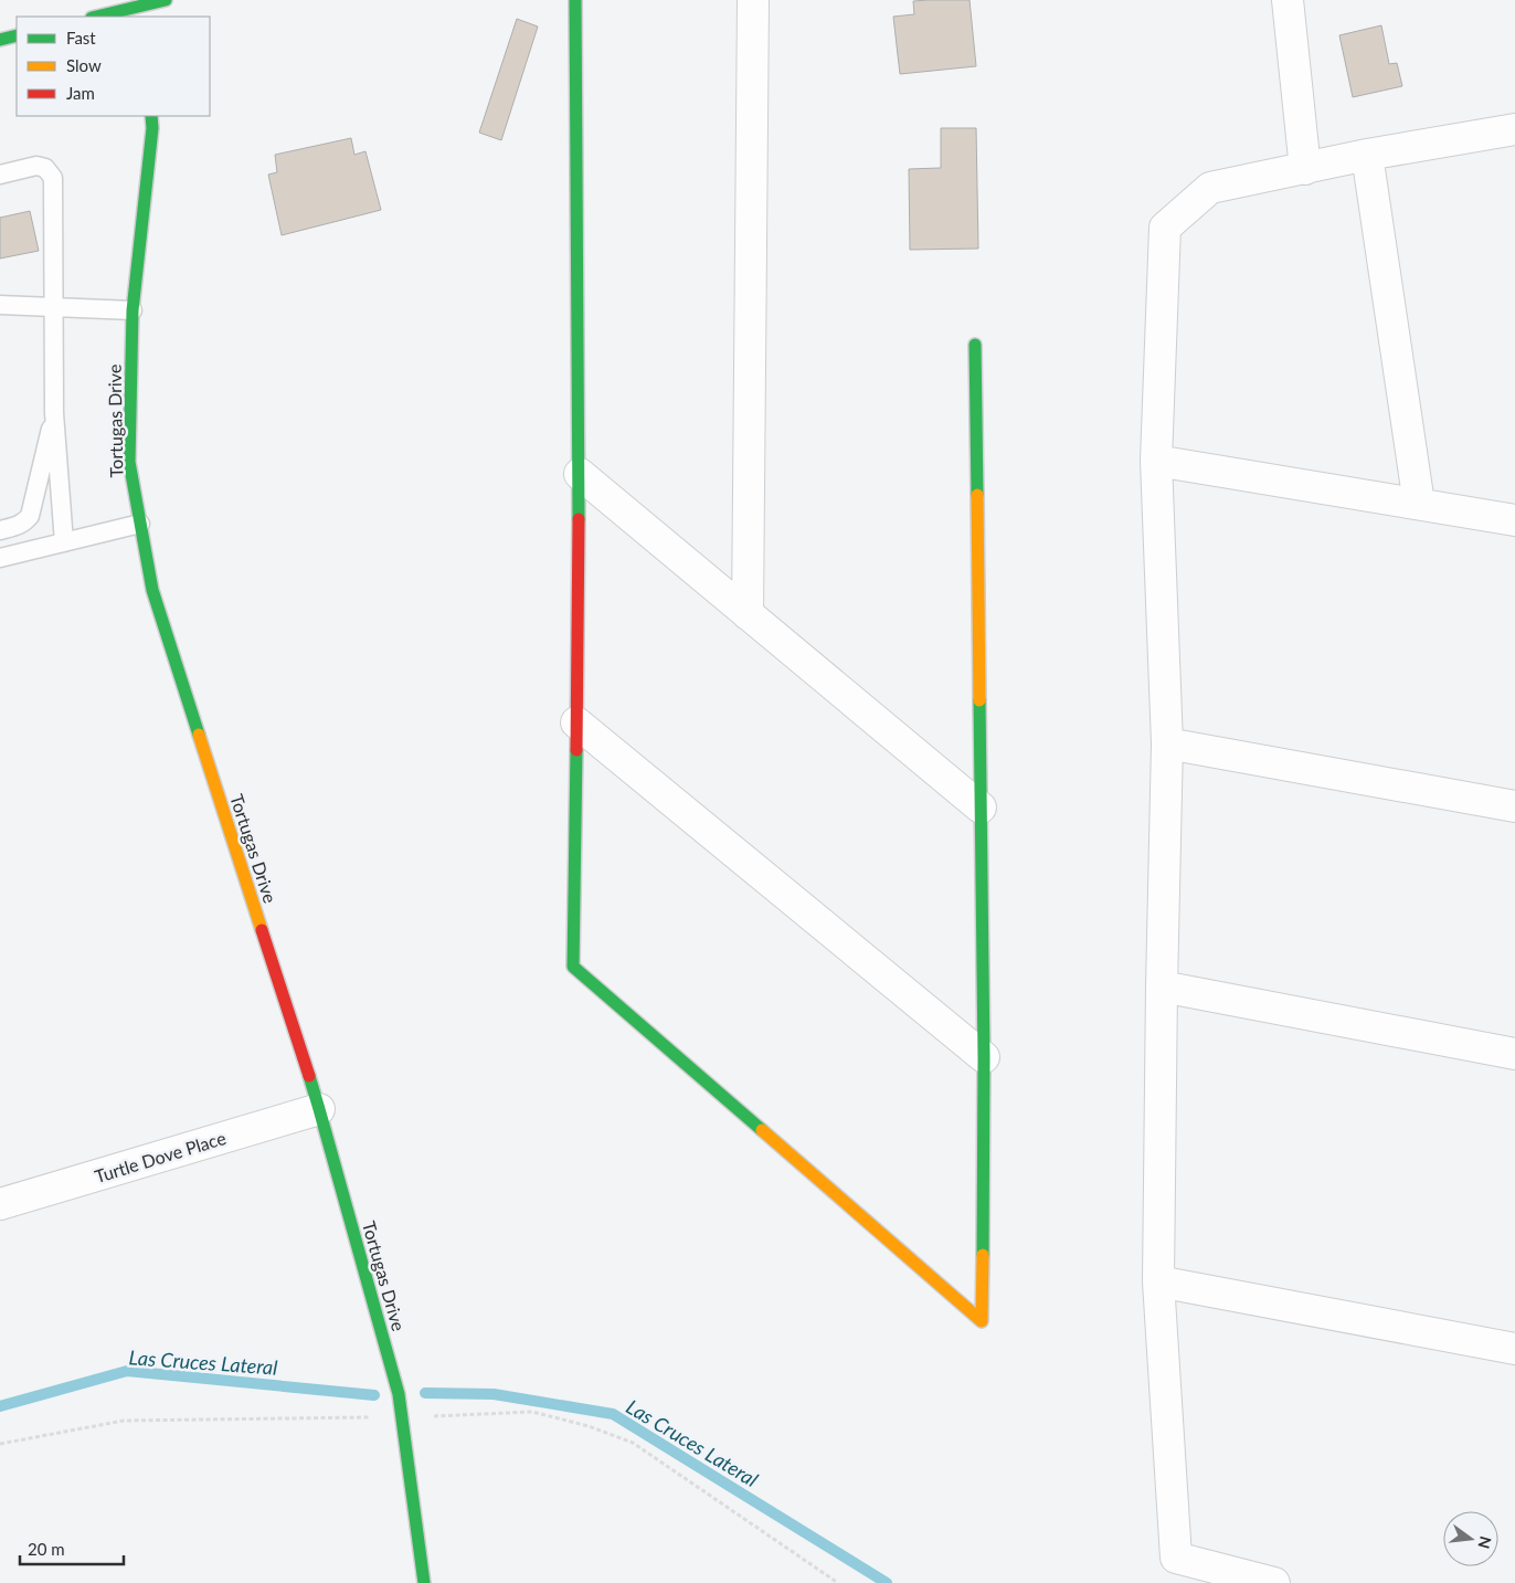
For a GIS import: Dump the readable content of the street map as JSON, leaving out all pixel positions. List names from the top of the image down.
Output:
{
  "streets": {
    "street": ["Tortugas Drive", "Turtle Dove Place"]
  },
  "crossings": [
    ["Tortugas Drive", "Turtle Dove Place"]
  ],
  "water": ["Las Cruces Lateral"],
  "legend": ["Fast", "Slow", "Jam"],
  "scale_bar": "20 m",
  "north": "right"
}
